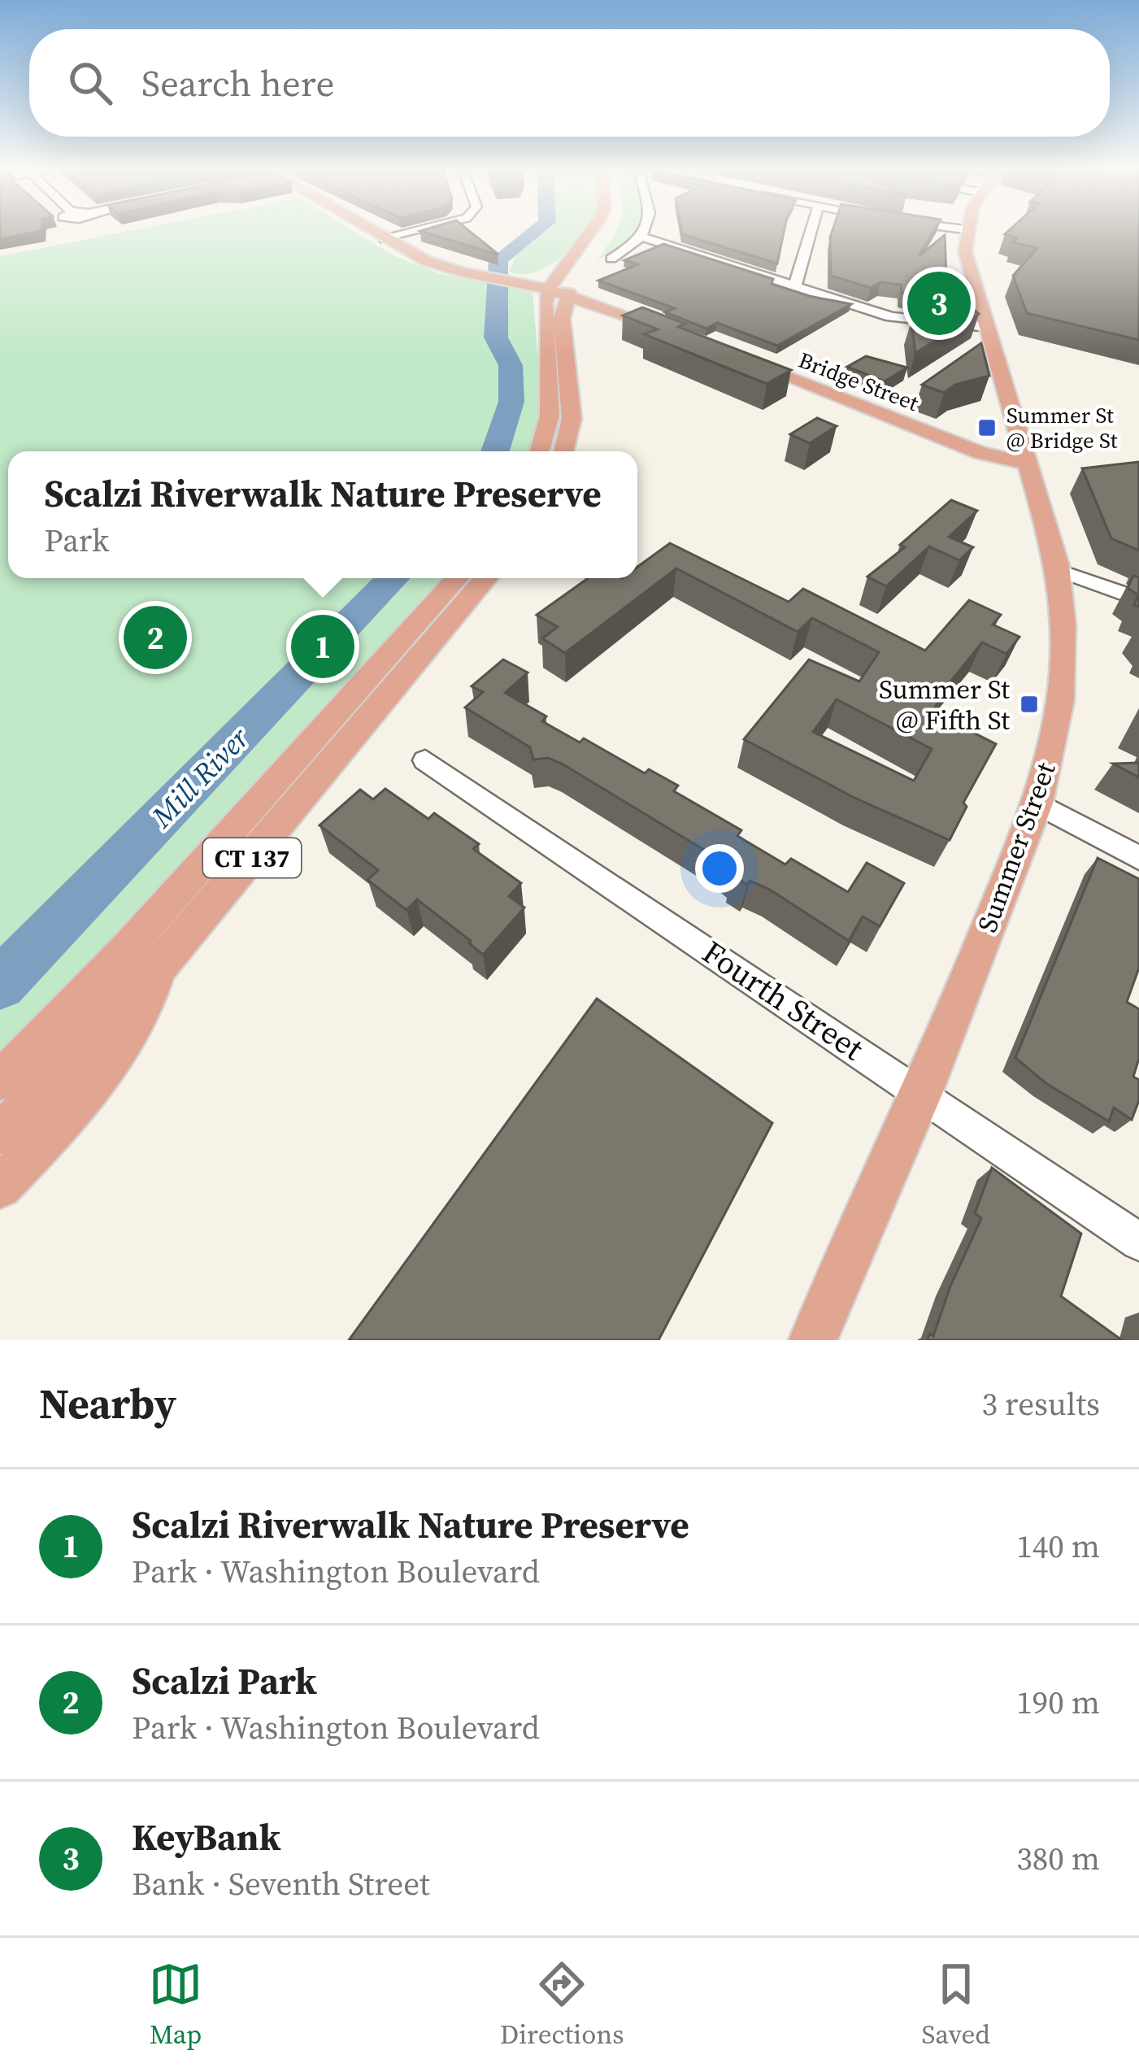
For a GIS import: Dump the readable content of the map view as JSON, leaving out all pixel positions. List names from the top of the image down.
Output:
{
  "streets": {
    "main road": ["Bridge Street", "Summer Street", "CT 137"],
    "street": ["Fourth Street"]
  },
  "crossings": [
    ["Bridge Street", "Summer Street"],
    ["Summer Street", "Fourth Street"]
  ],
  "water": ["Mill River"],
  "places": {
    "transit": ["Summer St @ Bridge St", "Summer St @ Fifth St"]
  },
  "page": {
    "search": "Search here",
    "pins": ["3", "2", "1"],
    "popup": ["Scalzi Riverwalk Nature Preserve", "Park"],
    "heading": ["Nearby", "3 results"],
    "list": [
      {
        "mark": "1",
        "name": "Scalzi Riverwalk Nature Preserve",
        "note": "Park · Washington Boulevard",
        "value": "140 m"
      },
      {
        "mark": "2",
        "name": "Scalzi Park",
        "note": "Park · Washington Boulevard",
        "value": "190 m"
      },
      {
        "mark": "3",
        "name": "KeyBank",
        "note": "Bank · Seventh Street",
        "value": "380 m"
      }
    ],
    "nav": ["Map", "Directions", "Saved"]
  }
}
